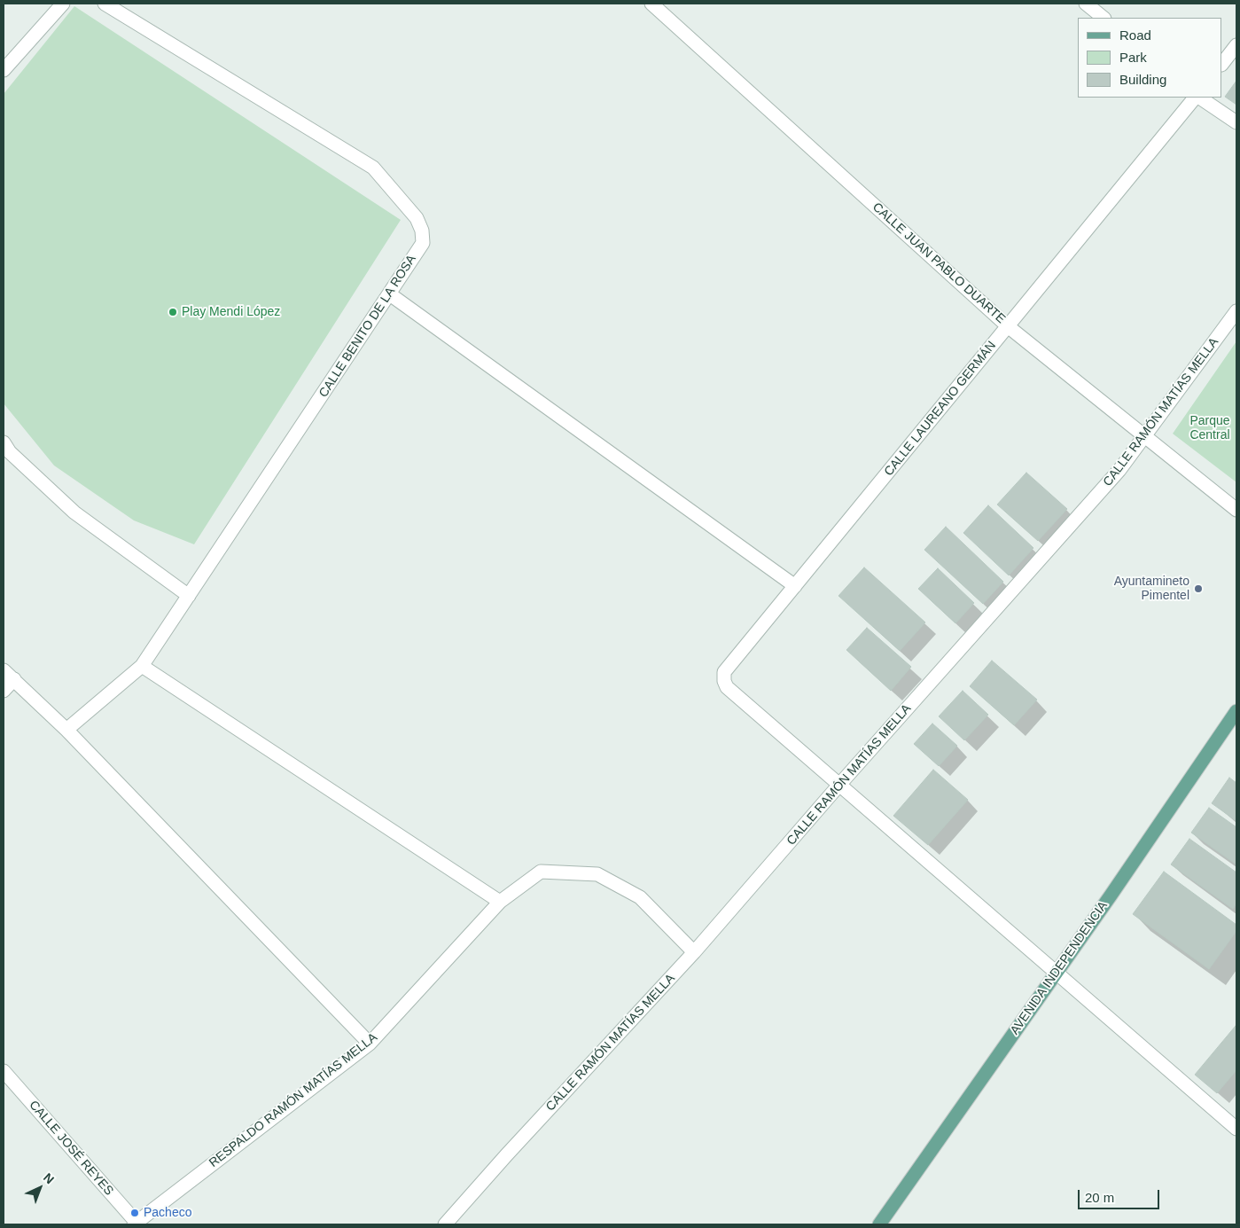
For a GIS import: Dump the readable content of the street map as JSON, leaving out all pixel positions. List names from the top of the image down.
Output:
{
  "streets": {
    "main road": ["AVENIDA INDEPENDENCIA"],
    "street": [
      "CALLE JUAN PABLO DUARTE",
      "CALLE BENITO DE LA ROSA",
      "CALLE LAUREANO GERMÁN",
      "CALLE RAMÓN MATÍAS MELLA",
      "RESPALDO RAMÓN MATÍAS MELLA",
      "CALLE JOSÉ REYES"
    ]
  },
  "crossings": [
    ["CALLE JUAN PABLO DUARTE", "CALLE LAUREANO GERMÁN"],
    ["CALLE JUAN PABLO DUARTE", "CALLE RAMÓN MATÍAS MELLA"],
    ["CALLE LAUREANO GERMÁN", "CALLE RAMÓN MATÍAS MELLA"],
    ["CALLE RAMÓN MATÍAS MELLA", "RESPALDO RAMÓN MATÍAS MELLA"],
    ["RESPALDO RAMÓN MATÍAS MELLA", "CALLE JOSÉ REYES"]
  ],
  "parks": ["Parque Central"],
  "places": ["Play Mendi López", "Ayuntamineto Pimentel", "Pacheco"],
  "legend": ["Road", "Park", "Building"],
  "scale_bar": "20 m",
  "north": "top right"
}
